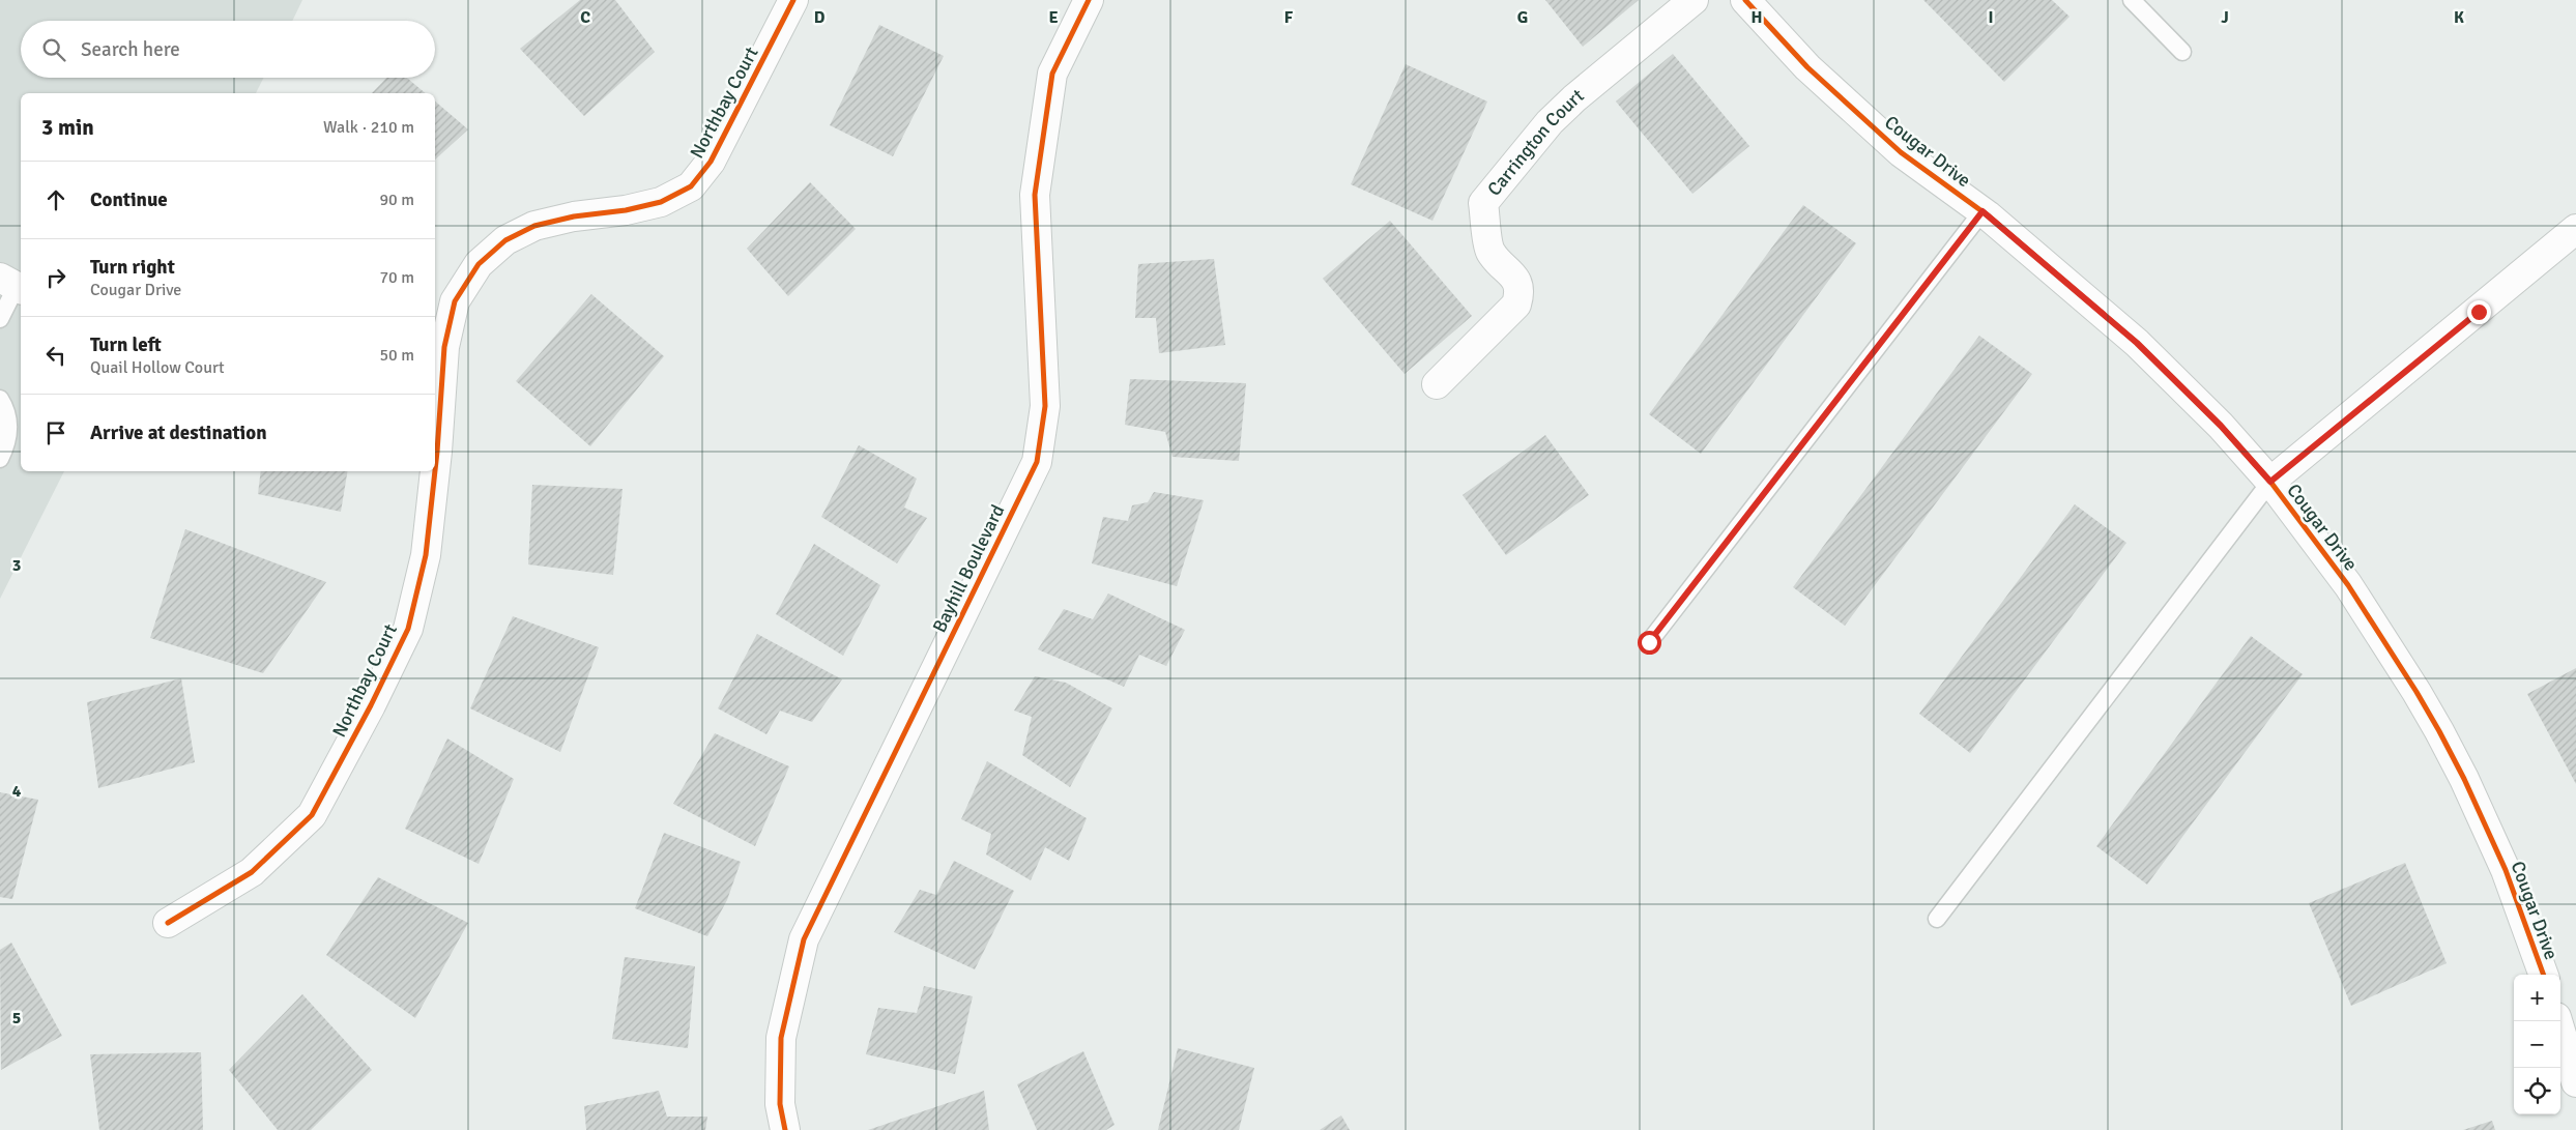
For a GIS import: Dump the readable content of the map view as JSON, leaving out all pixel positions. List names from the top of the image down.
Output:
{
  "streets": {
    "street": [
      "Northbay Court",
      "Carrington Court",
      "Cougar Drive",
      "Bayhill Boulevard"
    ]
  },
  "page": {
    "search": "Search here",
    "heading": ["3 min", "Walk · 210 m"],
    "list": [
      ["Continue", "90 m"],
      ["Turn right", "Cougar Drive", "70 m"],
      ["Turn left", "Quail Hollow Court", "50 m"],
      "Arrive at destination"
    ],
    "map_buttons": ["+", "−"]
  },
  "grid": {
    "columns": [
      "C",
      "D",
      "E",
      "F",
      "G",
      "H",
      "I",
      "J",
      "K"
    ],
    "rows": ["3", "4", "5"]
  }
}
